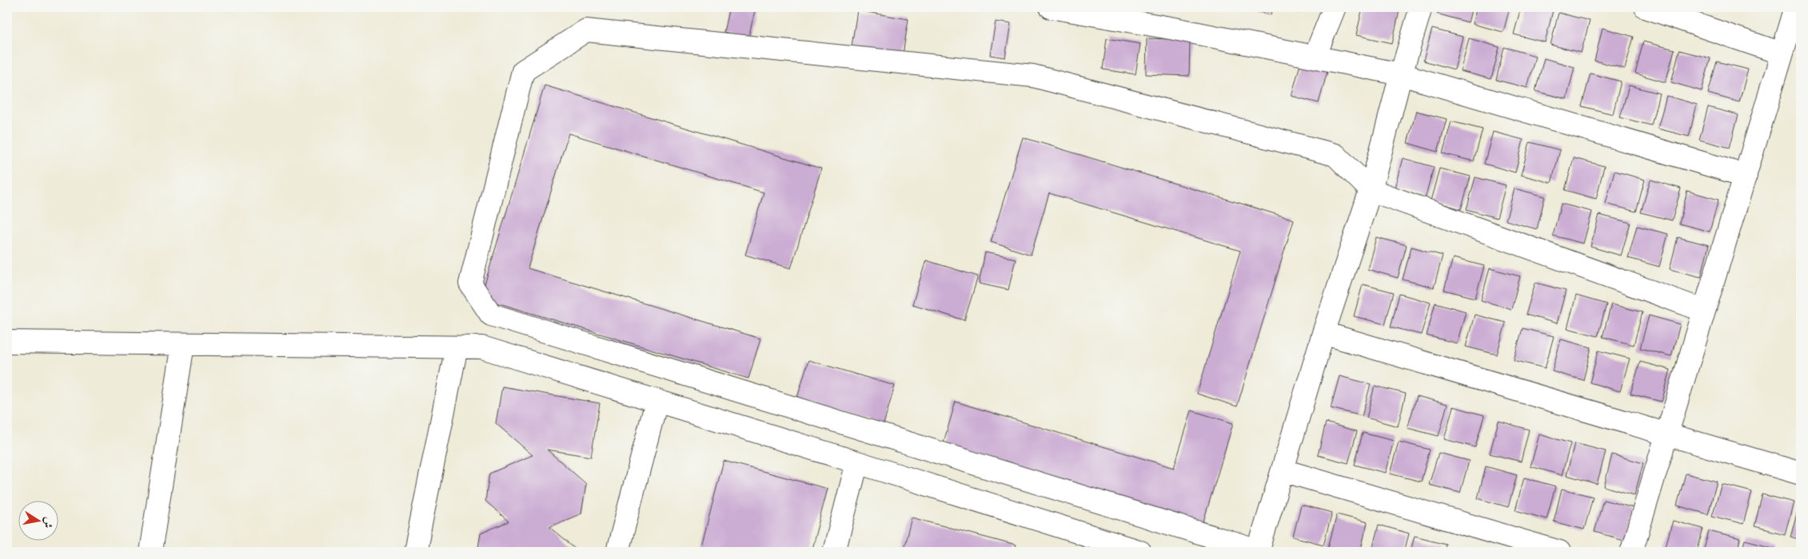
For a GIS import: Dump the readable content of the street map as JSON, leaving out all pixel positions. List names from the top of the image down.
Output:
{
  "north": "right"
}
